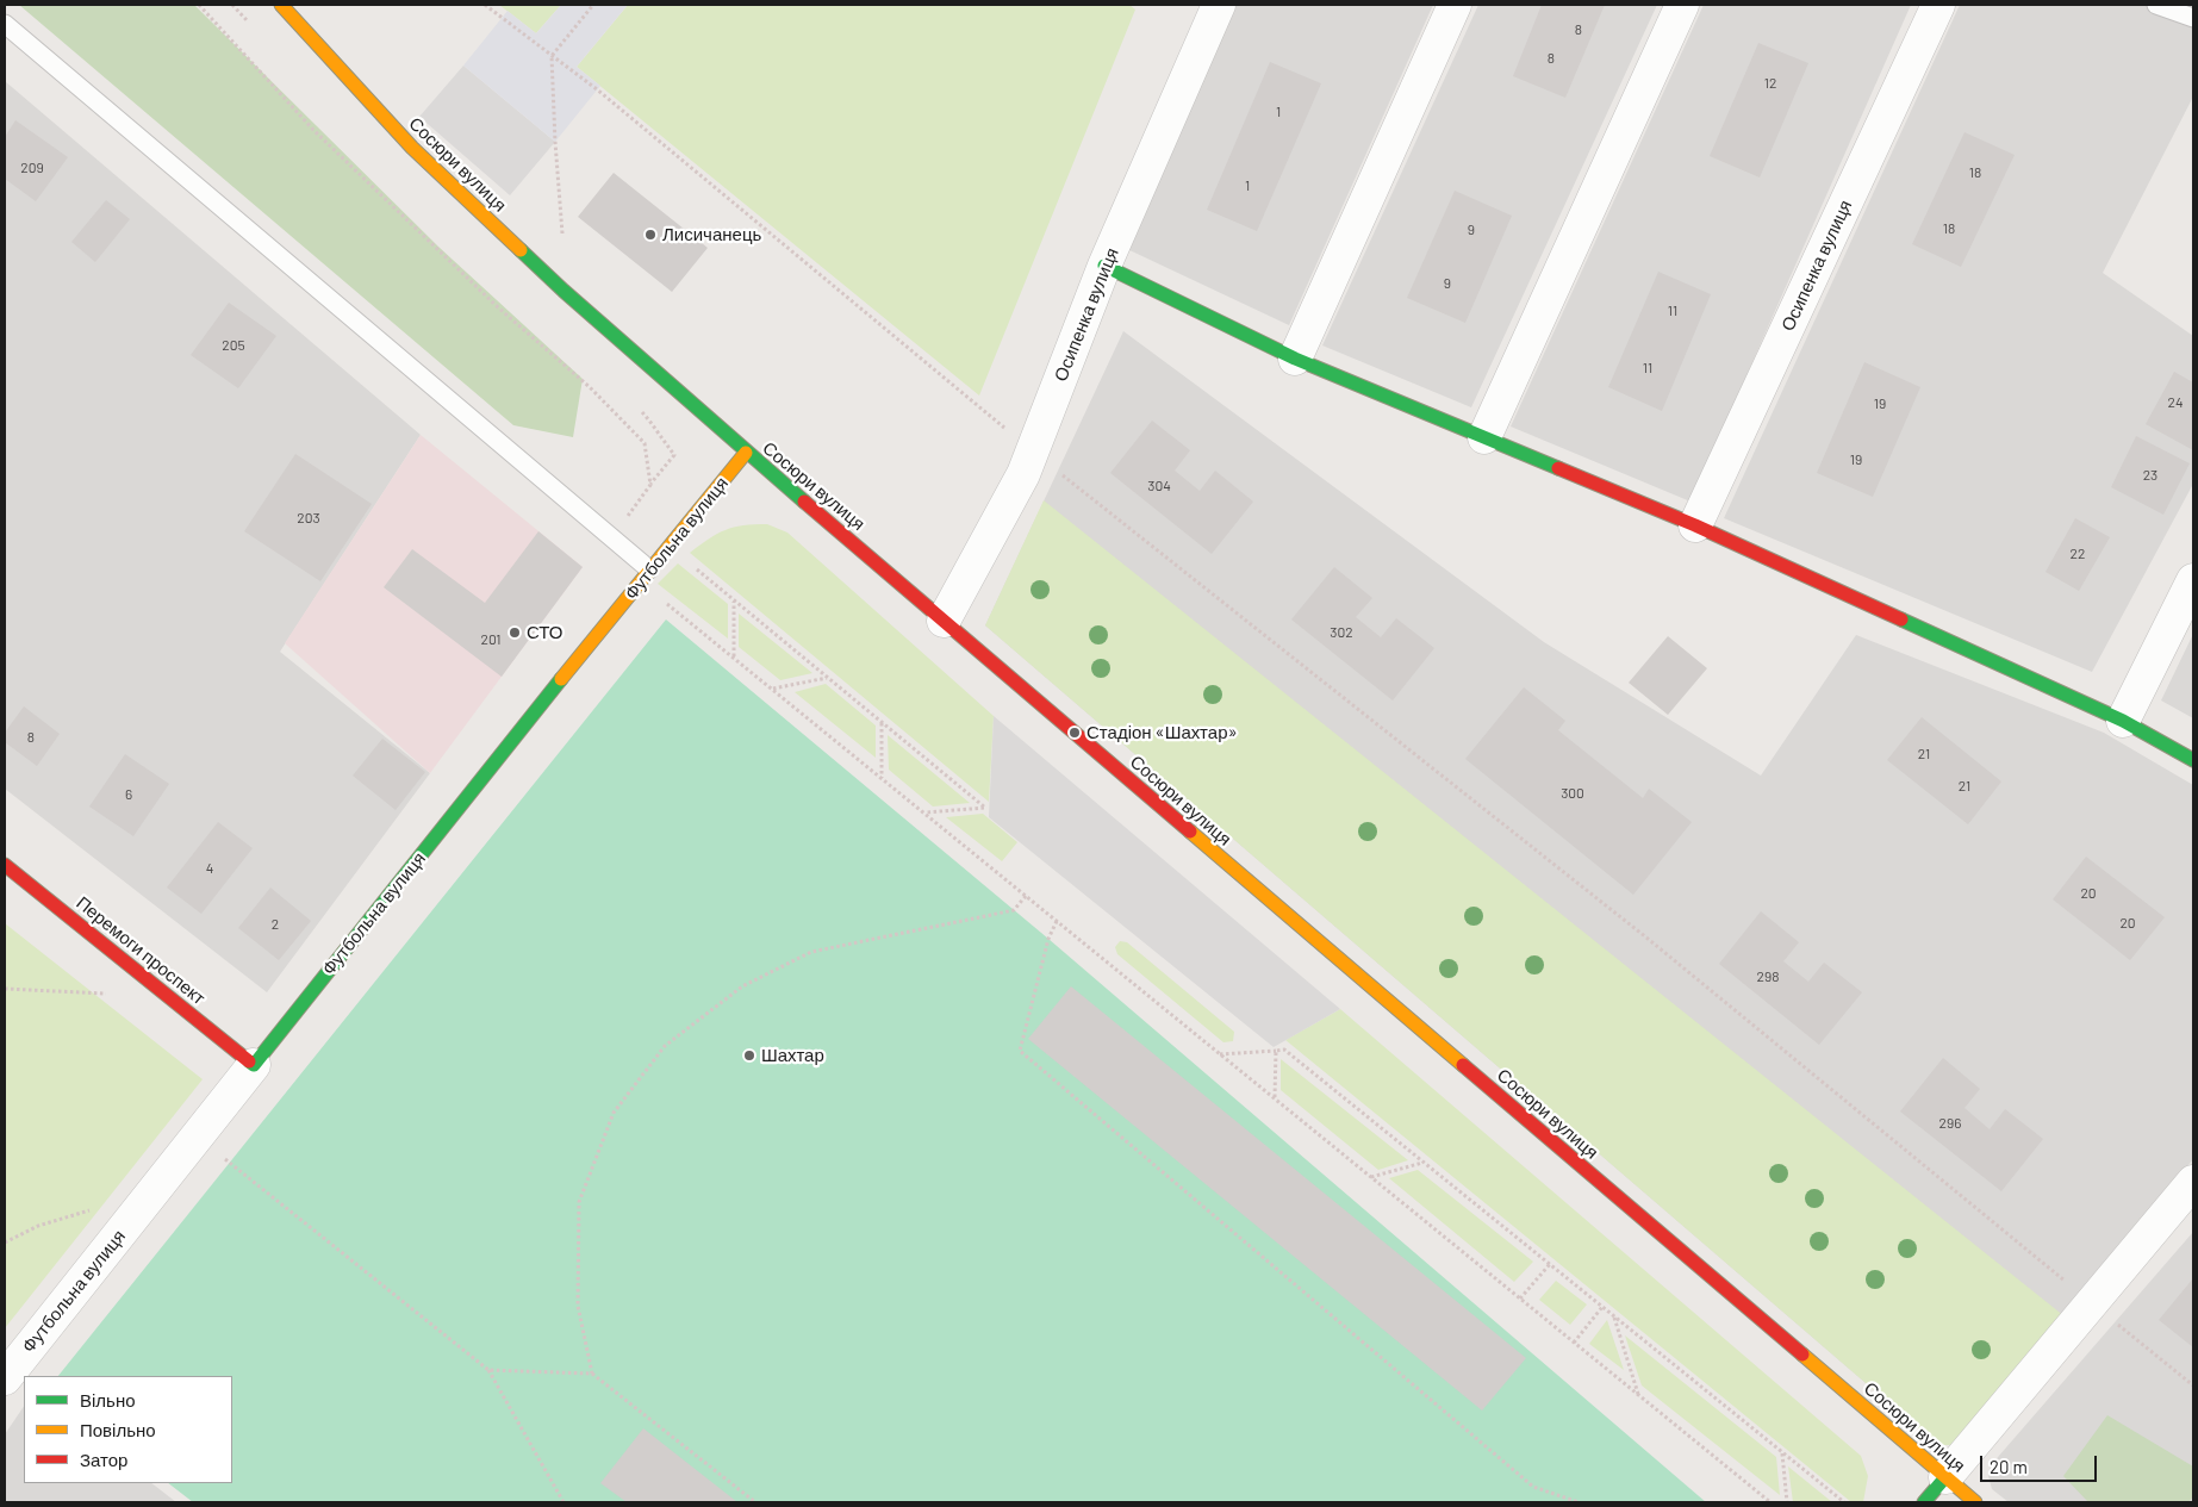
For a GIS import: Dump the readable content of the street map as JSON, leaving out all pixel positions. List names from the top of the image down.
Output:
{
  "streets": {
    "main road": ["Сосюри вулиця", "Футбольна вулиця", "Перемоги проспект"],
    "street": ["Осипенка вулиця"]
  },
  "crossings": [
    ["Сосюри вулиця", "Осипенка вулиця"],
    ["Сосюри вулиця", "Футбольна вулиця"],
    ["Футбольна вулиця", "Перемоги проспект"]
  ],
  "places": [
    "Лисичанець",
    "СТО",
    "Стадіон «Шахтар»",
    "Шахтар"
  ],
  "house_numbers": [
    "8",
    "8",
    "12",
    "1",
    "209",
    "18",
    "1",
    "18",
    "9",
    "9",
    "11",
    "205",
    "11",
    "24",
    "19",
    "19",
    "23",
    "304",
    "203",
    "22",
    "302",
    "201",
    "8",
    "21",
    "21",
    "300",
    "6",
    "4",
    "20",
    "20",
    "2",
    "298",
    "296"
  ],
  "legend": ["Вільно", "Повільно", "Затор"],
  "scale_bar": "20 m"
}
